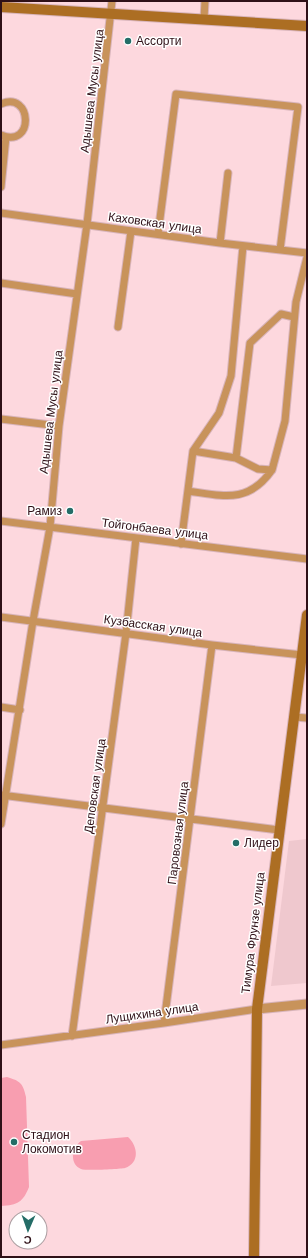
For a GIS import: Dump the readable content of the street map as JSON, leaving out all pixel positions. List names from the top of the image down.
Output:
{
  "streets": {
    "main road": ["Тимура Фрунзе улица"],
    "street": [
      "Адышева Мусы улица",
      "Каховская улица",
      "Тойгонбаева улица",
      "Кузбасская улица",
      "Деповская улица",
      "Паровозная улица",
      "Лущихина улица"
    ]
  },
  "crossings": [
    ["Адышева Мусы улица", "Каховская улица"],
    ["Адышева Мусы улица", "Тойгонбаева улица"],
    ["Адышева Мусы улица", "Кузбасская улица"],
    ["Тойгонбаева улица", "Деповская улица"],
    ["Кузбасская улица", "Деповская улица"],
    ["Кузбасская улица", "Паровозная улица"],
    ["Кузбасская улица", "Тимура Фрунзе улица"],
    ["Деповская улица", "Лущихина улица"],
    ["Паровозная улица", "Лущихина улица"],
    ["Тимура Фрунзе улица", "Лущихина улица"]
  ],
  "places": [
    "Ассорти",
    "Рамиз",
    "Лидер",
    "Стадион Локомотив"
  ],
  "north": "bottom"
}
